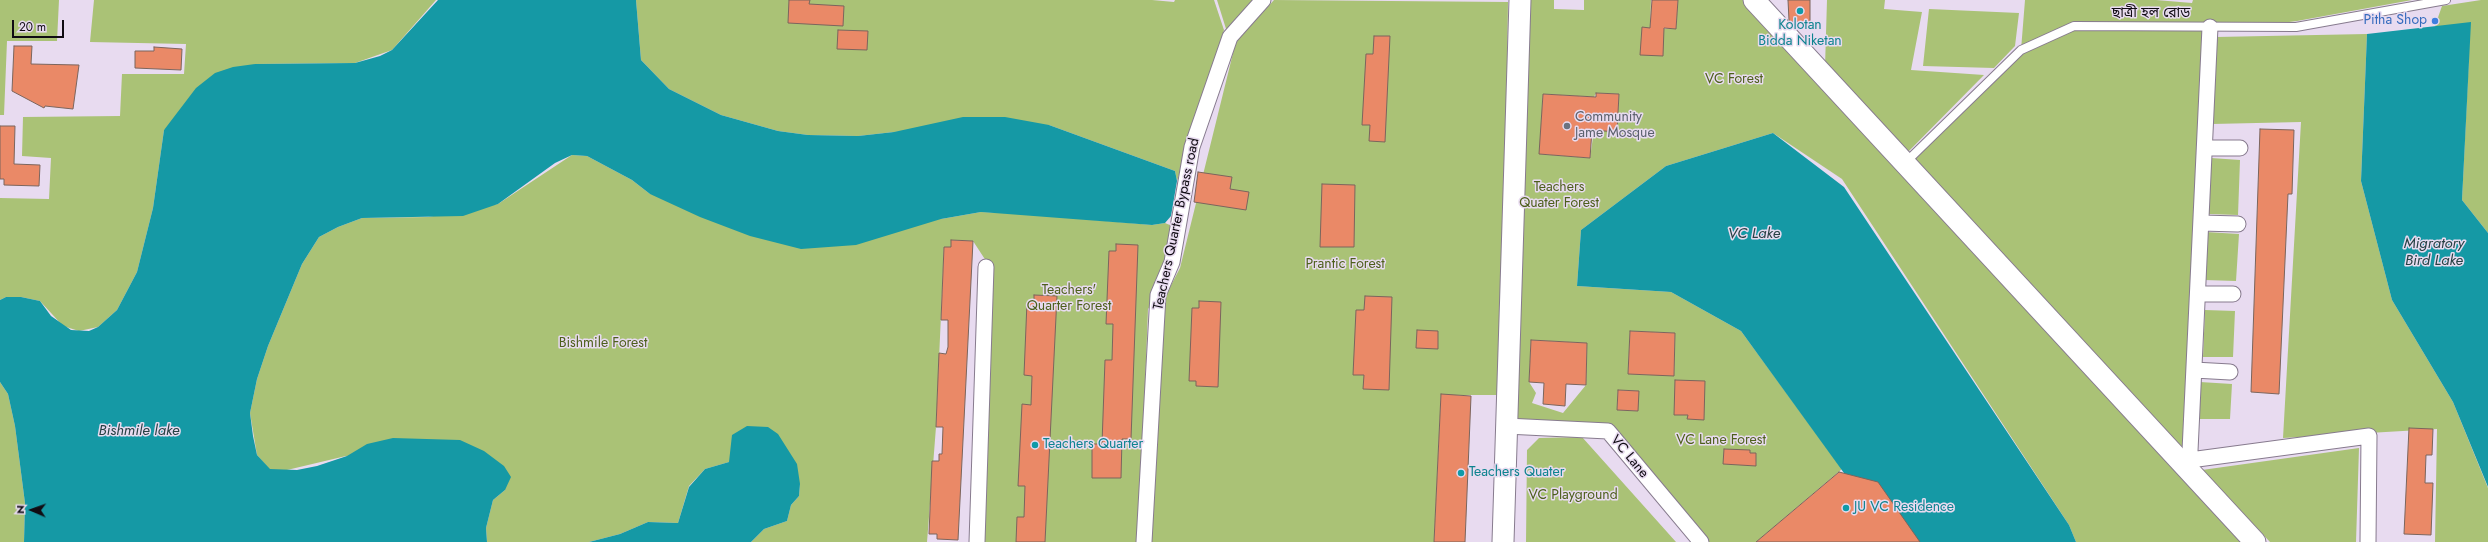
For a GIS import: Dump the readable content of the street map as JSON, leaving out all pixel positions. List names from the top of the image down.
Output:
{
  "streets": {
    "street": ["Teachers Quarter Bypass road", "VC Lane"],
    "lane": ["ছাত্রী হল রোড"]
  },
  "water": ["VC Lake", "Migratory Bird Lake", "Bishmile lake"],
  "parks": [
    "VC Forest",
    "Teachers Quater Forest",
    "Prantic Forest",
    "Teachers' Quarter Forest",
    "Bishmile Forest",
    "VC Lane Forest",
    "VC Playground"
  ],
  "places": [
    "Kolotan Bidda Niketan",
    "Pitha Shop",
    "Community Jame Mosque",
    "Teachers Quarter",
    "Teachers Quater",
    "JU VC Residence"
  ],
  "scale_bar": "20 m",
  "north": "left"
}
